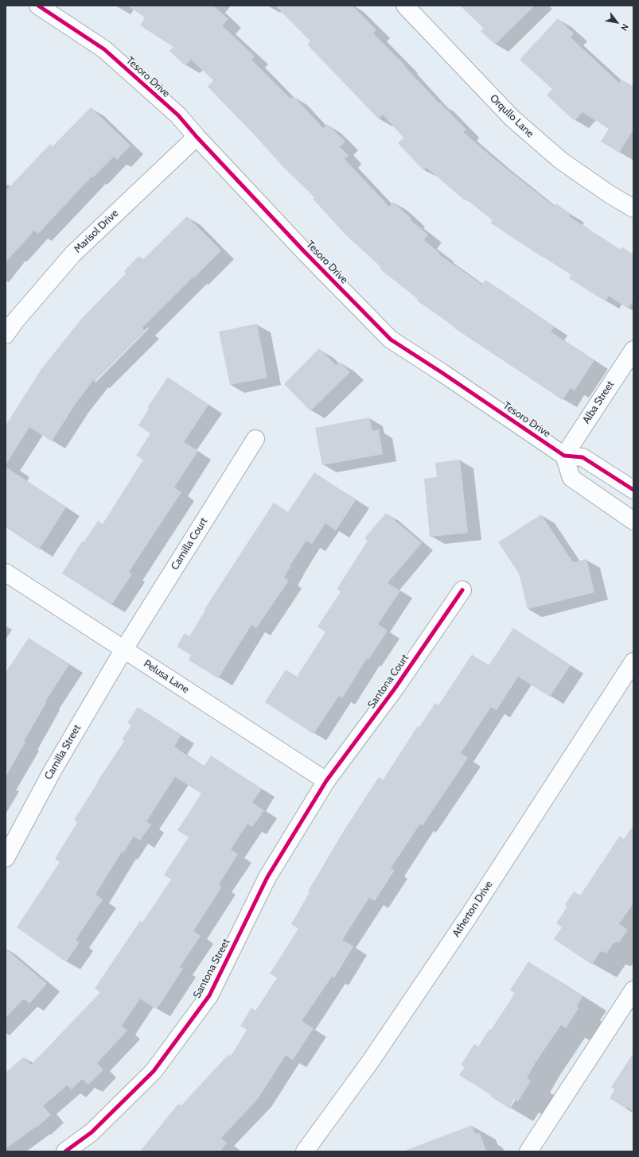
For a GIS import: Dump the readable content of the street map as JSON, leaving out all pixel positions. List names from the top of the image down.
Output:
{
  "streets": {
    "street": [
      "Tesoro Drive",
      "Orqullo Lane",
      "Marisol Drive",
      "Alba Street",
      "Camilla Court",
      "Pelusa Lane",
      "Santona Court",
      "Camilla Street",
      "Atherton Drive",
      "Santona Street"
    ]
  },
  "crossings": [
    ["Tesoro Drive", "Marisol Drive"],
    ["Tesoro Drive", "Alba Street"],
    ["Camilla Court", "Pelusa Lane"],
    ["Camilla Court", "Camilla Street"],
    ["Pelusa Lane", "Santona Court"],
    ["Pelusa Lane", "Camilla Street"],
    ["Pelusa Lane", "Santona Street"],
    ["Santona Court", "Santona Street"]
  ],
  "north": "bottom right"
}
